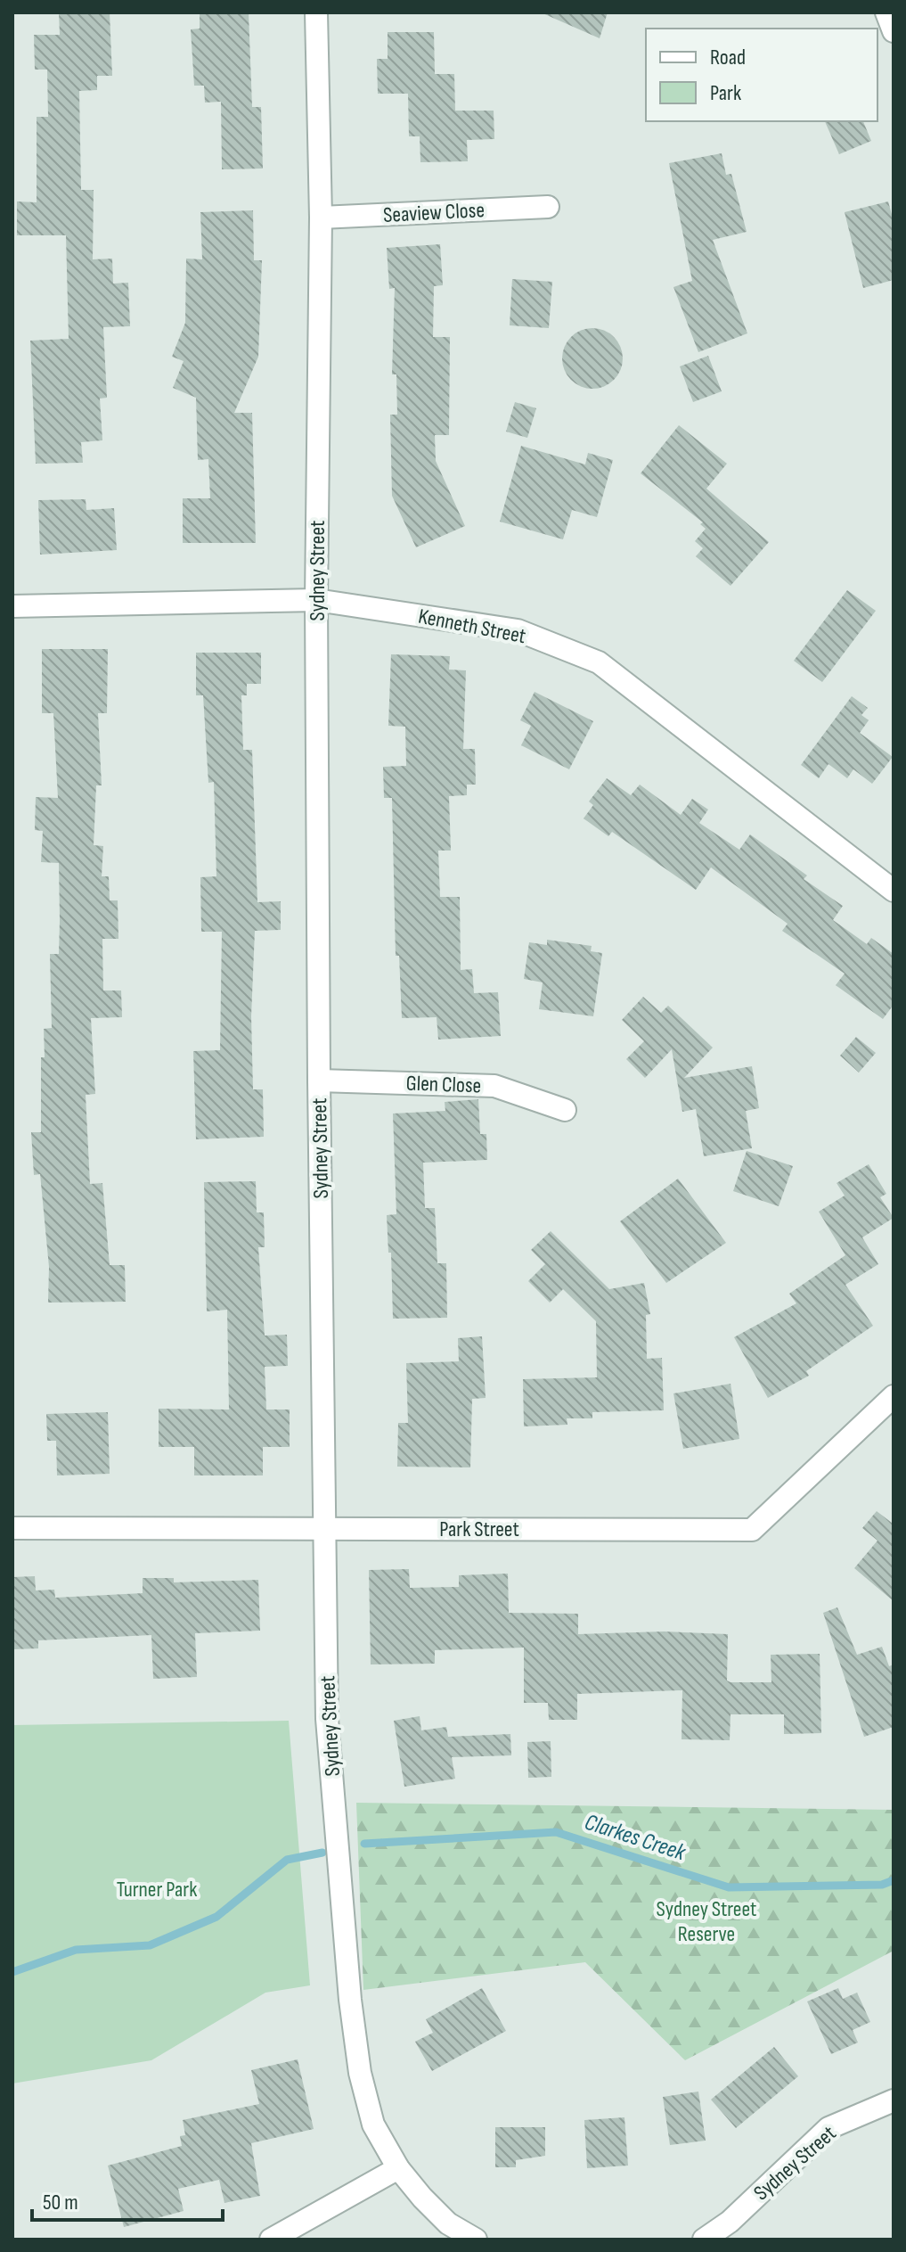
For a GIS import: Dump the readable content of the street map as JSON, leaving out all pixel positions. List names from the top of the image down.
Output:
{
  "streets": {
    "street": [
      "Seaview Close",
      "Sydney Street",
      "Kenneth Street",
      "Glen Close",
      "Park Street"
    ]
  },
  "crossings": [
    ["Seaview Close", "Sydney Street"],
    ["Sydney Street", "Kenneth Street"],
    ["Sydney Street", "Glen Close"],
    ["Sydney Street", "Park Street"]
  ],
  "water": ["Clarkes Creek"],
  "parks": ["Turner Park", "Sydney Street Reserve"],
  "legend": ["Road", "Park"],
  "scale_bar": "50 m"
}
